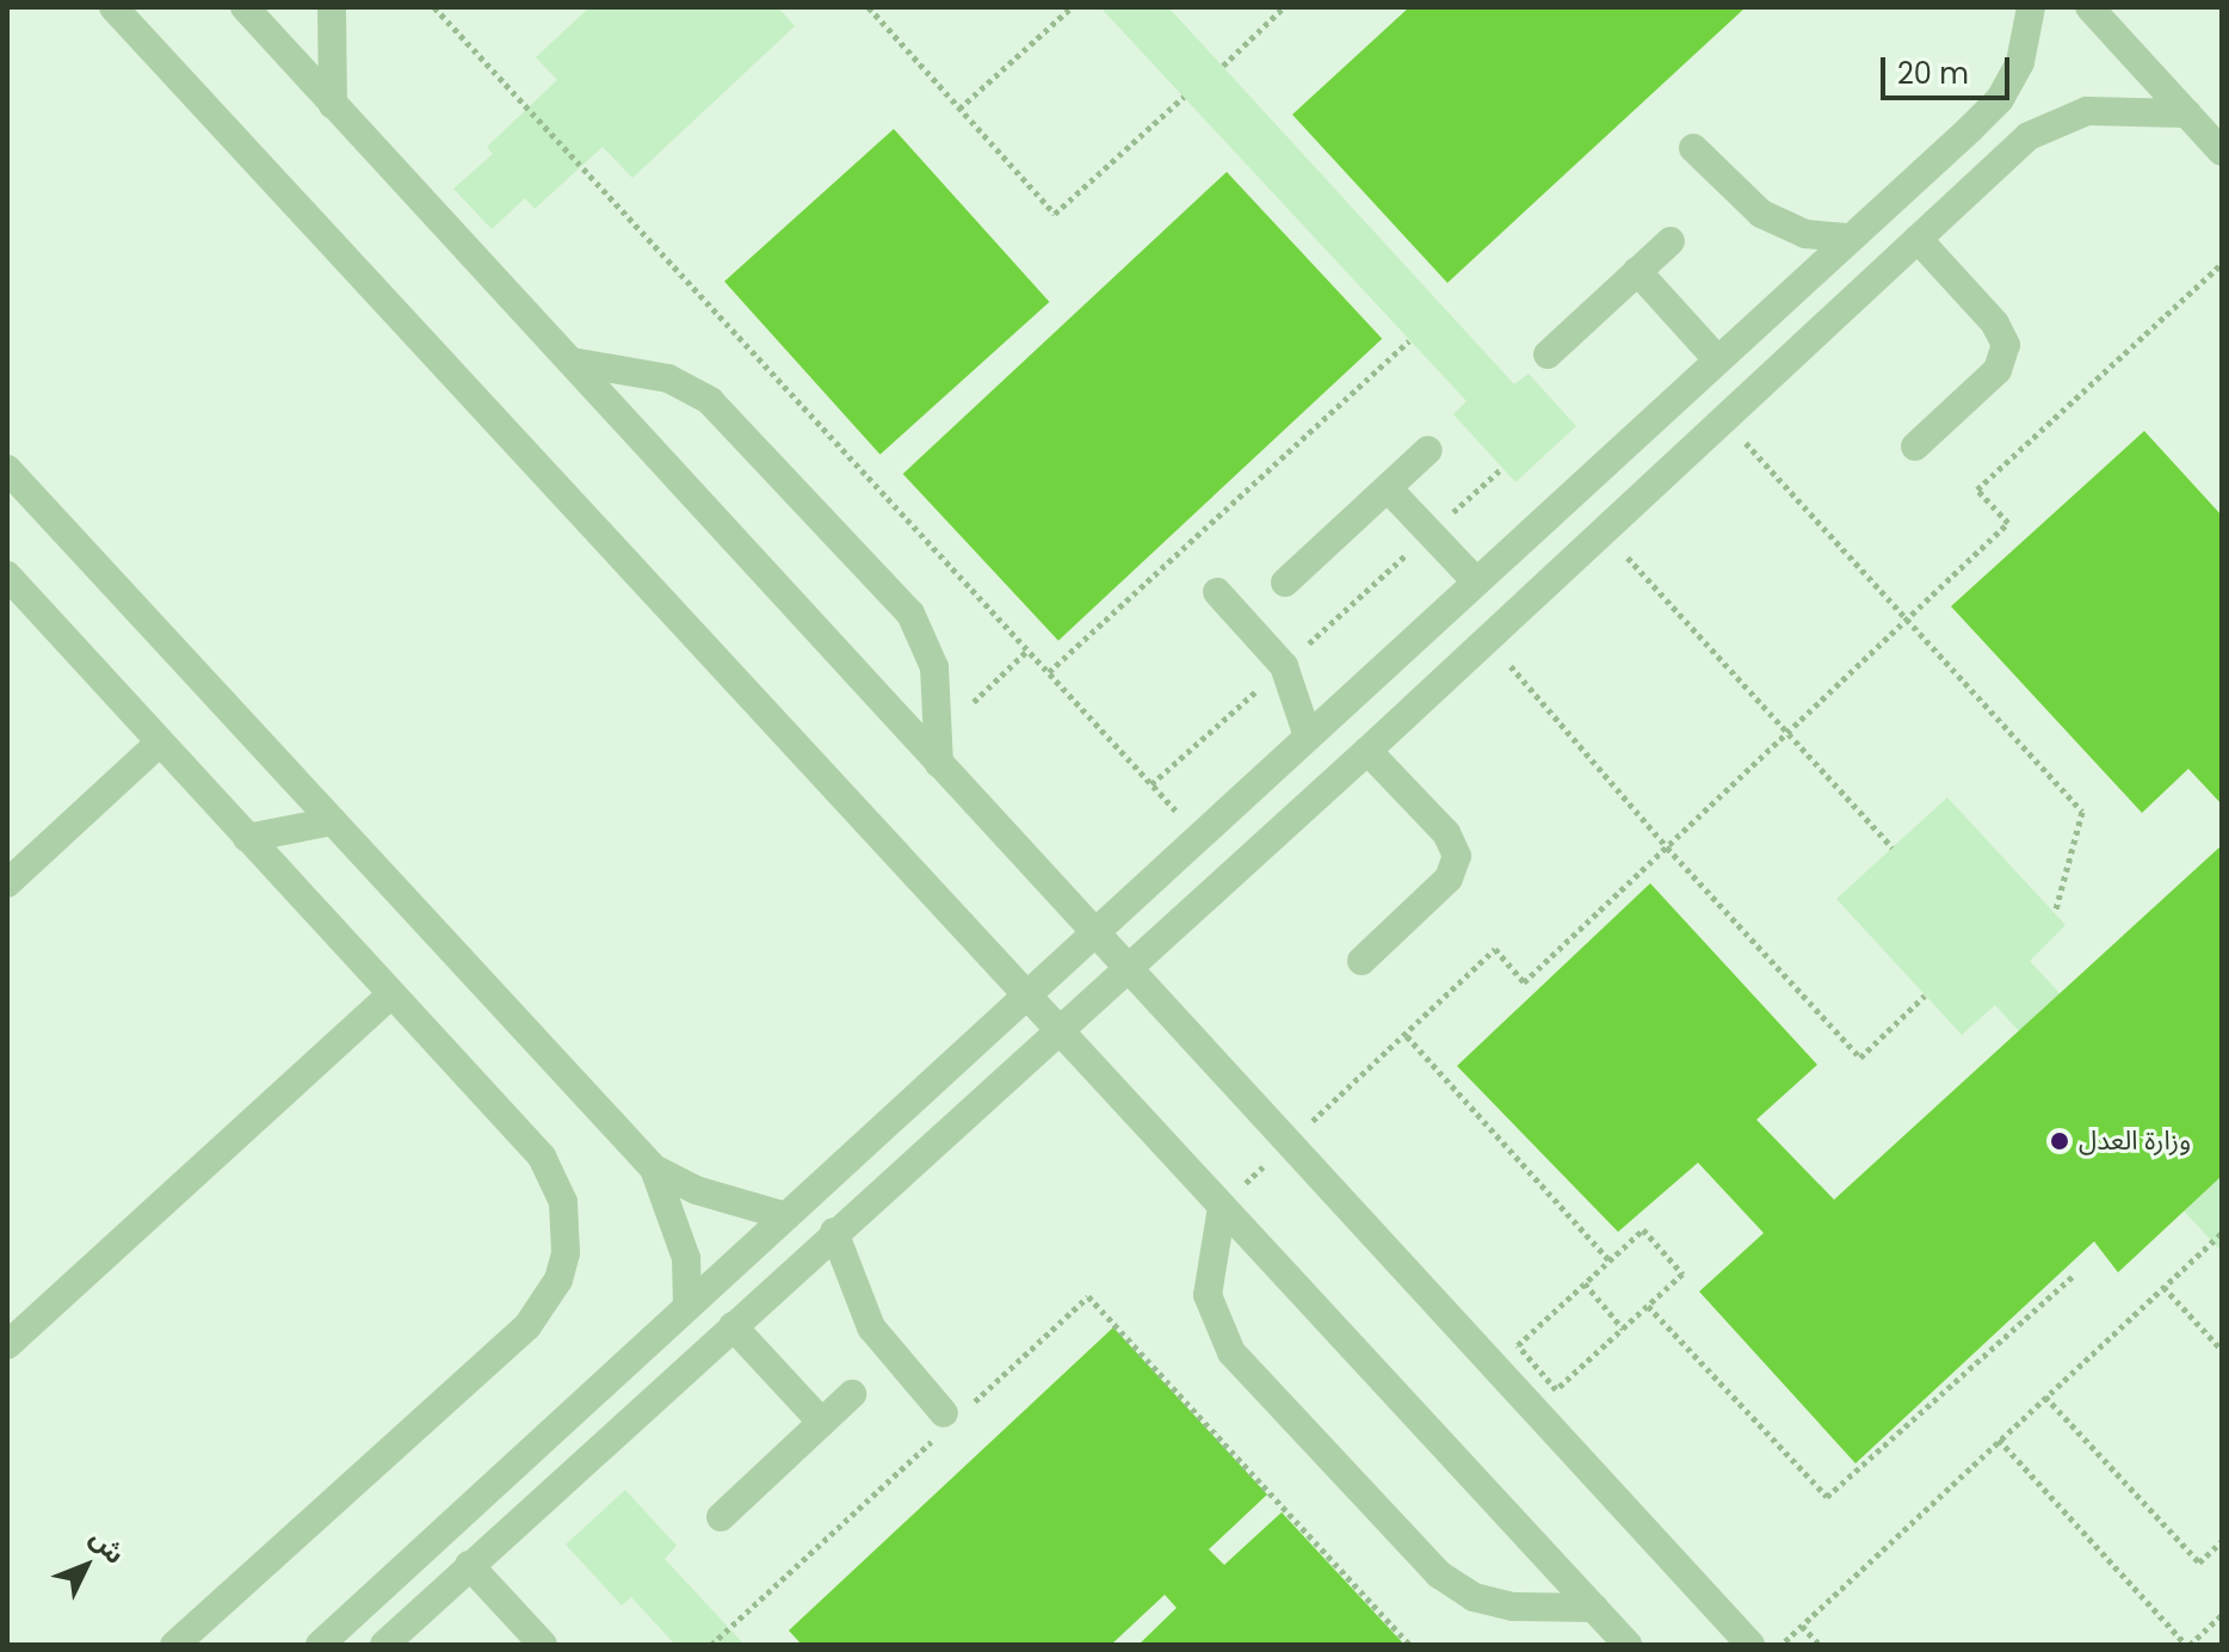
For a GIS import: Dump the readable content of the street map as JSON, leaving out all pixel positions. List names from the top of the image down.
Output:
{
  "places": ["وزارة العدل"],
  "scale_bar": "20 m",
  "north": "top right"
}
